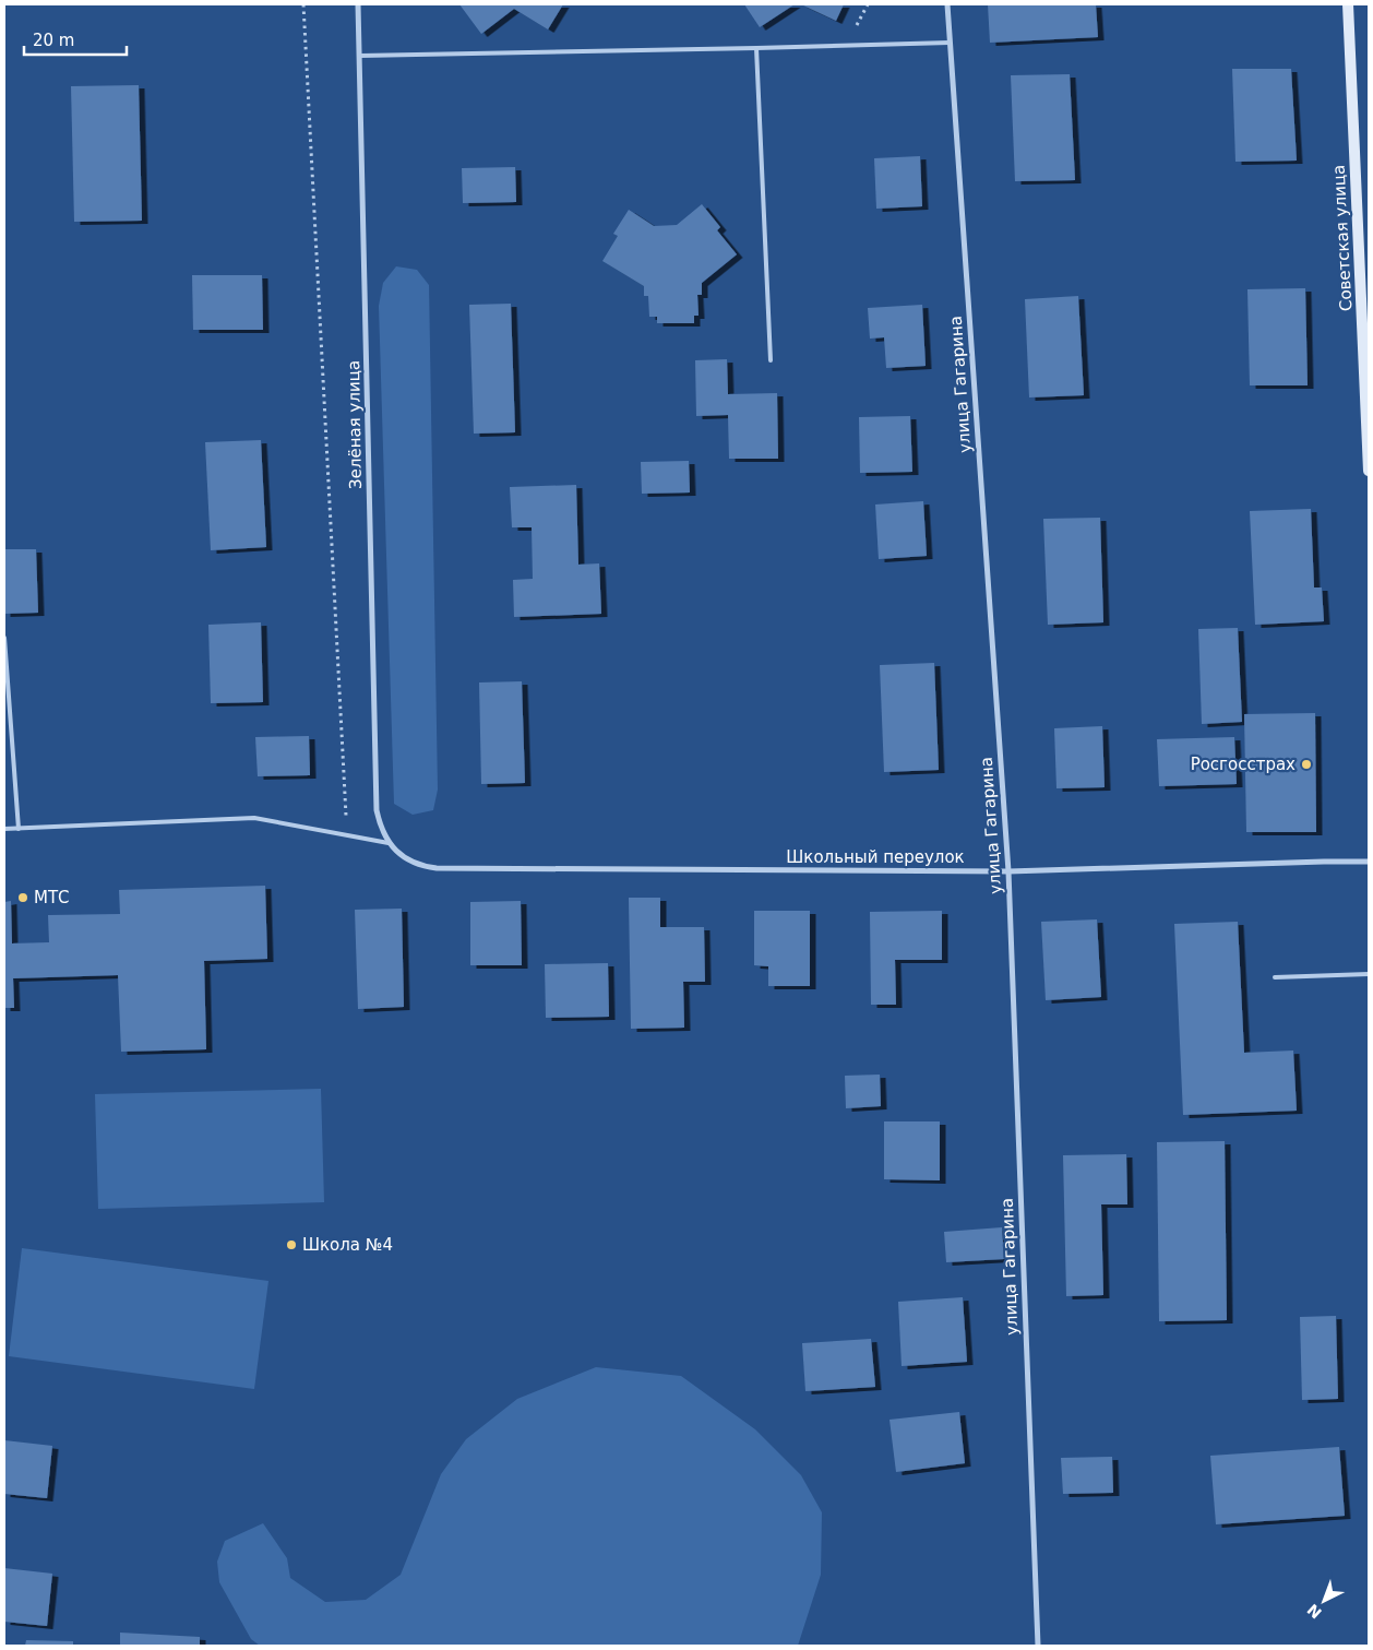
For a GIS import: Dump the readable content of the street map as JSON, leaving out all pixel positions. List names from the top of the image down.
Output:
{
  "streets": {
    "street": [
      "Советская улица",
      "улица Гагарина",
      "Зелёная улица",
      "Школьный переулок"
    ]
  },
  "crossings": [
    ["улица Гагарина", "Школьный переулок"],
    ["Зелёная улица", "Школьный переулок"]
  ],
  "places": ["Росгосстрах", "МТС", "Школа №4"],
  "scale_bar": "20 m",
  "north": "bottom left"
}
